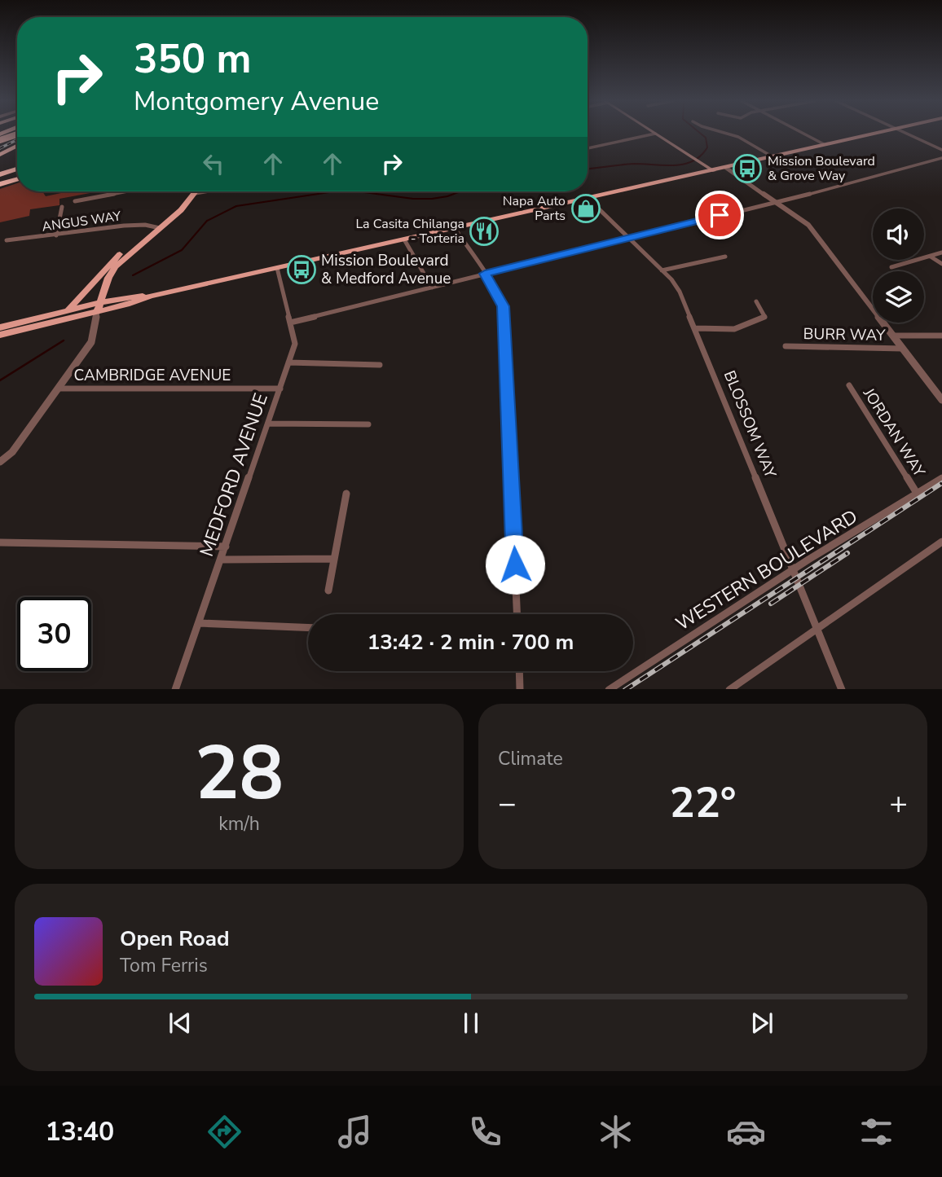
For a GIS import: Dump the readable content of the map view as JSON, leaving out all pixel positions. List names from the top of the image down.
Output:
{
  "streets": {
    "street": [
      "ANGUS WAY",
      "BURR WAY",
      "CAMBRIDGE AVENUE",
      "BLOSSOM WAY",
      "JORDAN WAY",
      "MEDFORD AVENUE",
      "WESTERN BOULEVARD"
    ]
  },
  "crossings": [
    ["CAMBRIDGE AVENUE", "MEDFORD AVENUE"],
    ["BLOSSOM WAY", "WESTERN BOULEVARD"],
    ["JORDAN WAY", "WESTERN BOULEVARD"]
  ],
  "places": {
    "bus stop": ["Mission Boulevard & Grove Way", "Mission Boulevard & Medford Avenue"],
    "shop": ["Napa Auto Parts"],
    "restaurant": ["La Casita Chilanga - Torteria"]
  },
  "page": {
    "turn": ["350 m", "Montgomery Avenue"],
    "limit": "30",
    "trip": "13:42 · 2 min · 700 m",
    "tile": [
      ["28", "km/h"],
      "Climate"
    ],
    "heat": ["−", "22°", "+"],
    "song": ["Open Road", "Tom Ferris"],
    "tabs": "13:40"
  }
}
